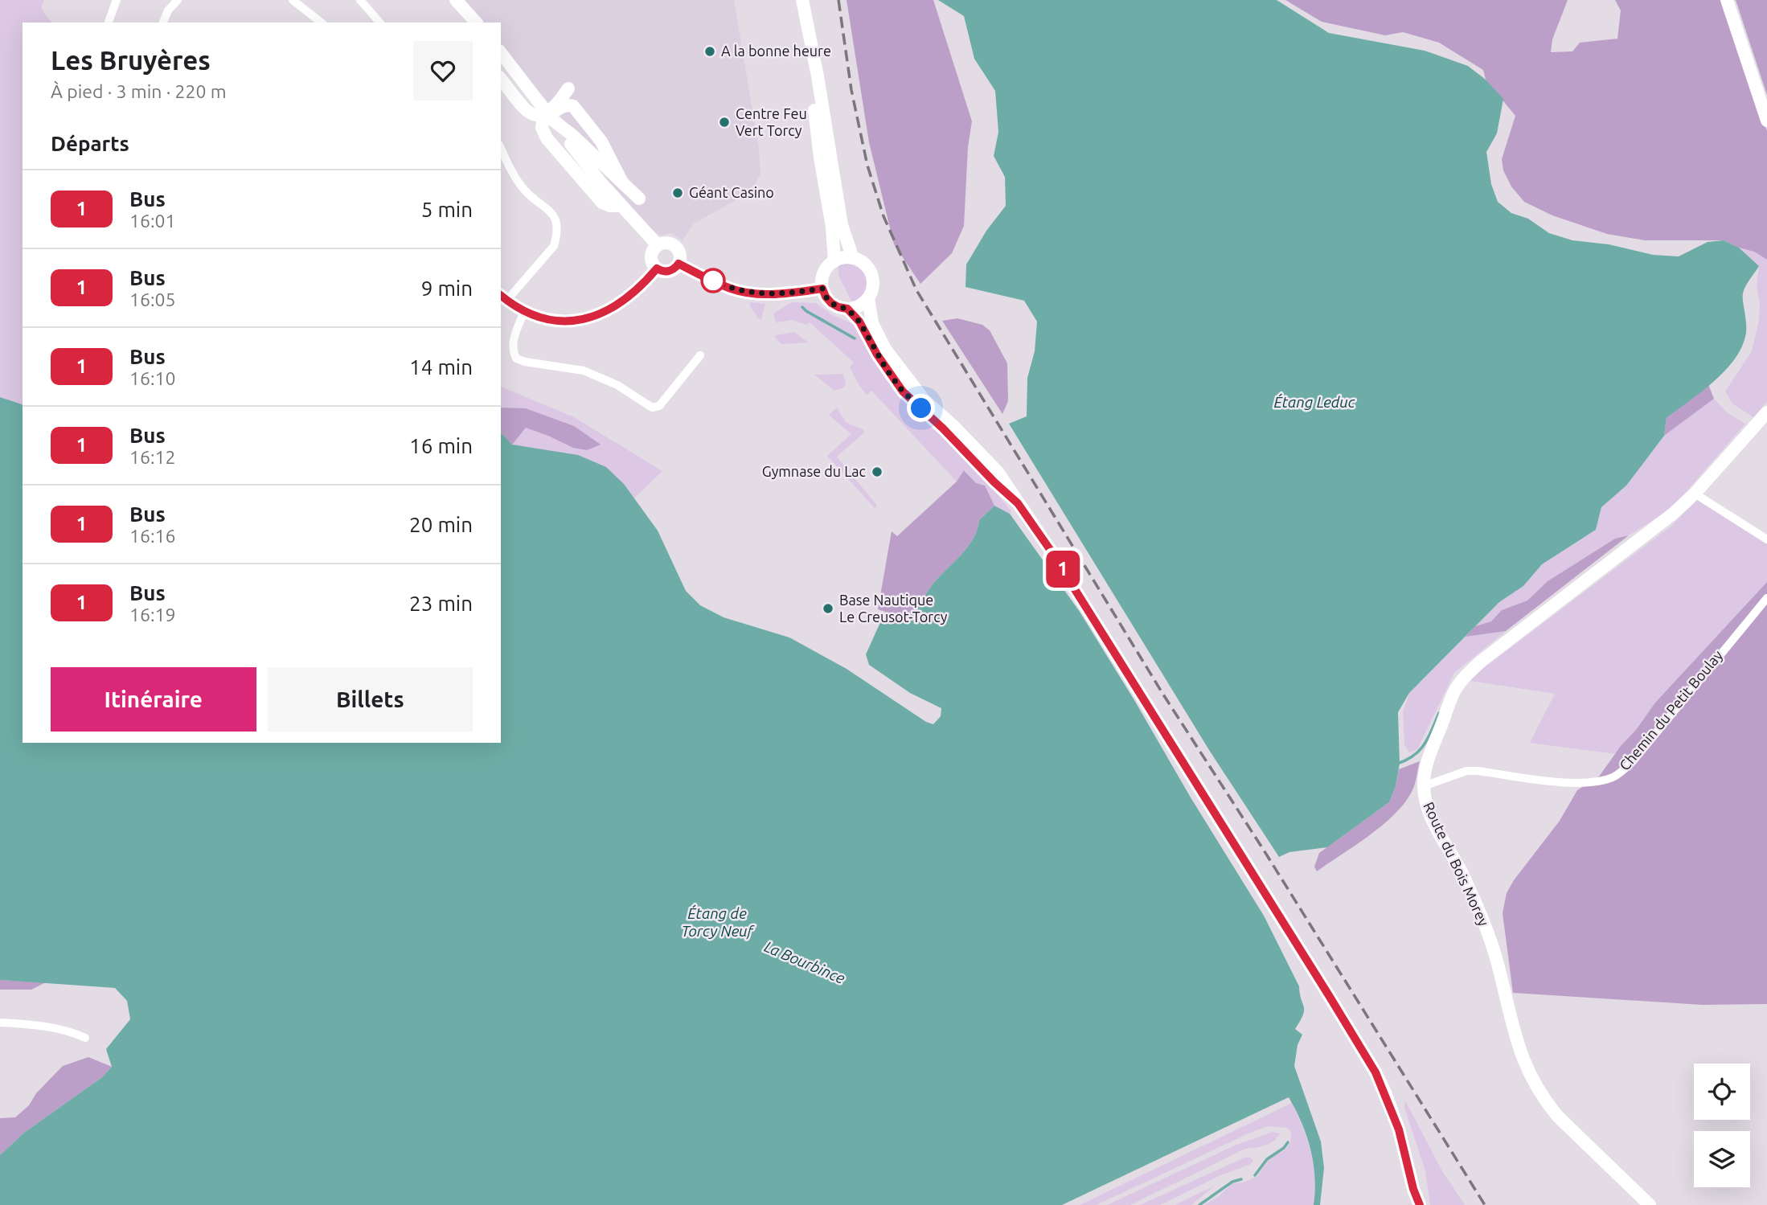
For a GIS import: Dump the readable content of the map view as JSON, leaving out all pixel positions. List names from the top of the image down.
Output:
{
  "streets": {
    "street": ["Chemin du Petit Boulay", "Route du Bois Morey"]
  },
  "crossings": [
    ["Chemin du Petit Boulay", "Route du Bois Morey"]
  ],
  "water": ["Étang Leduc", "Étang de Torcy Neuf", "La Bourbince"],
  "places": [
    "A la bonne heure",
    "Centre Feu Vert Torcy",
    "Géant Casino",
    "Gymnase du Lac",
    "Base Nautique Le Creusot-Torcy"
  ],
  "lines": ["bus line 1"],
  "page": {
    "on_map": "1",
    "heading": [
      ["Les Bruyères", "À pied · 3 min · 220 m"],
      "Départs"
    ],
    "list": [
      {
        "mark": "1",
        "name": "Bus",
        "note": "16:01",
        "value": "5 min"
      },
      {
        "mark": "1",
        "name": "Bus",
        "note": "16:05",
        "value": "9 min"
      },
      {
        "mark": "1",
        "name": "Bus",
        "note": "16:10",
        "value": "14 min"
      },
      {
        "mark": "1",
        "name": "Bus",
        "note": "16:12",
        "value": "16 min"
      },
      {
        "mark": "1",
        "name": "Bus",
        "note": "16:16",
        "value": "20 min"
      },
      {
        "mark": "1",
        "name": "Bus",
        "note": "16:19",
        "value": "23 min"
      }
    ],
    "buttons": ["Itinéraire", "Billets"]
  }
}
